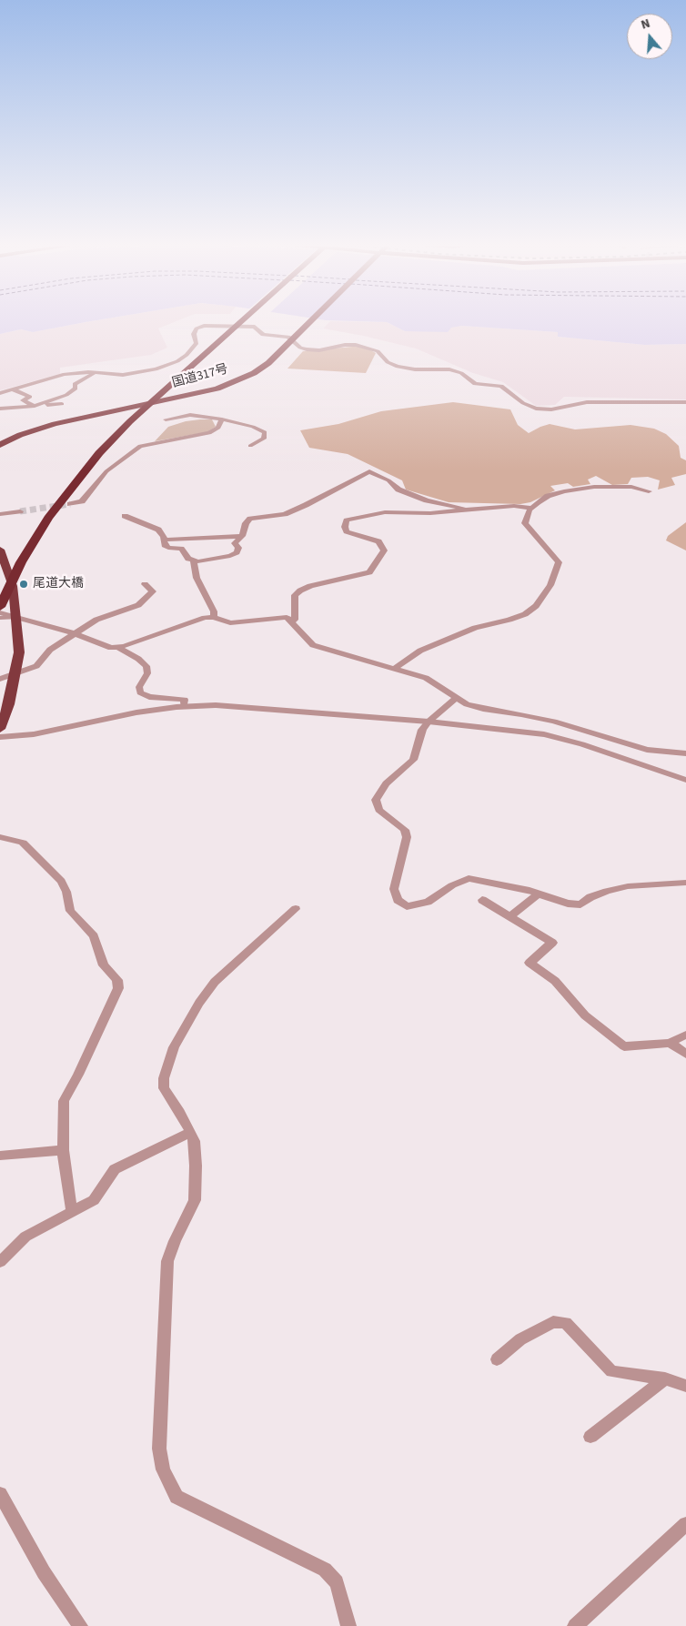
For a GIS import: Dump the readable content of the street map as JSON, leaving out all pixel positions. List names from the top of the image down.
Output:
{
  "streets": {
    "highway": ["国道317号"]
  },
  "places": ["尾道大橋"],
  "north": "top"
}
